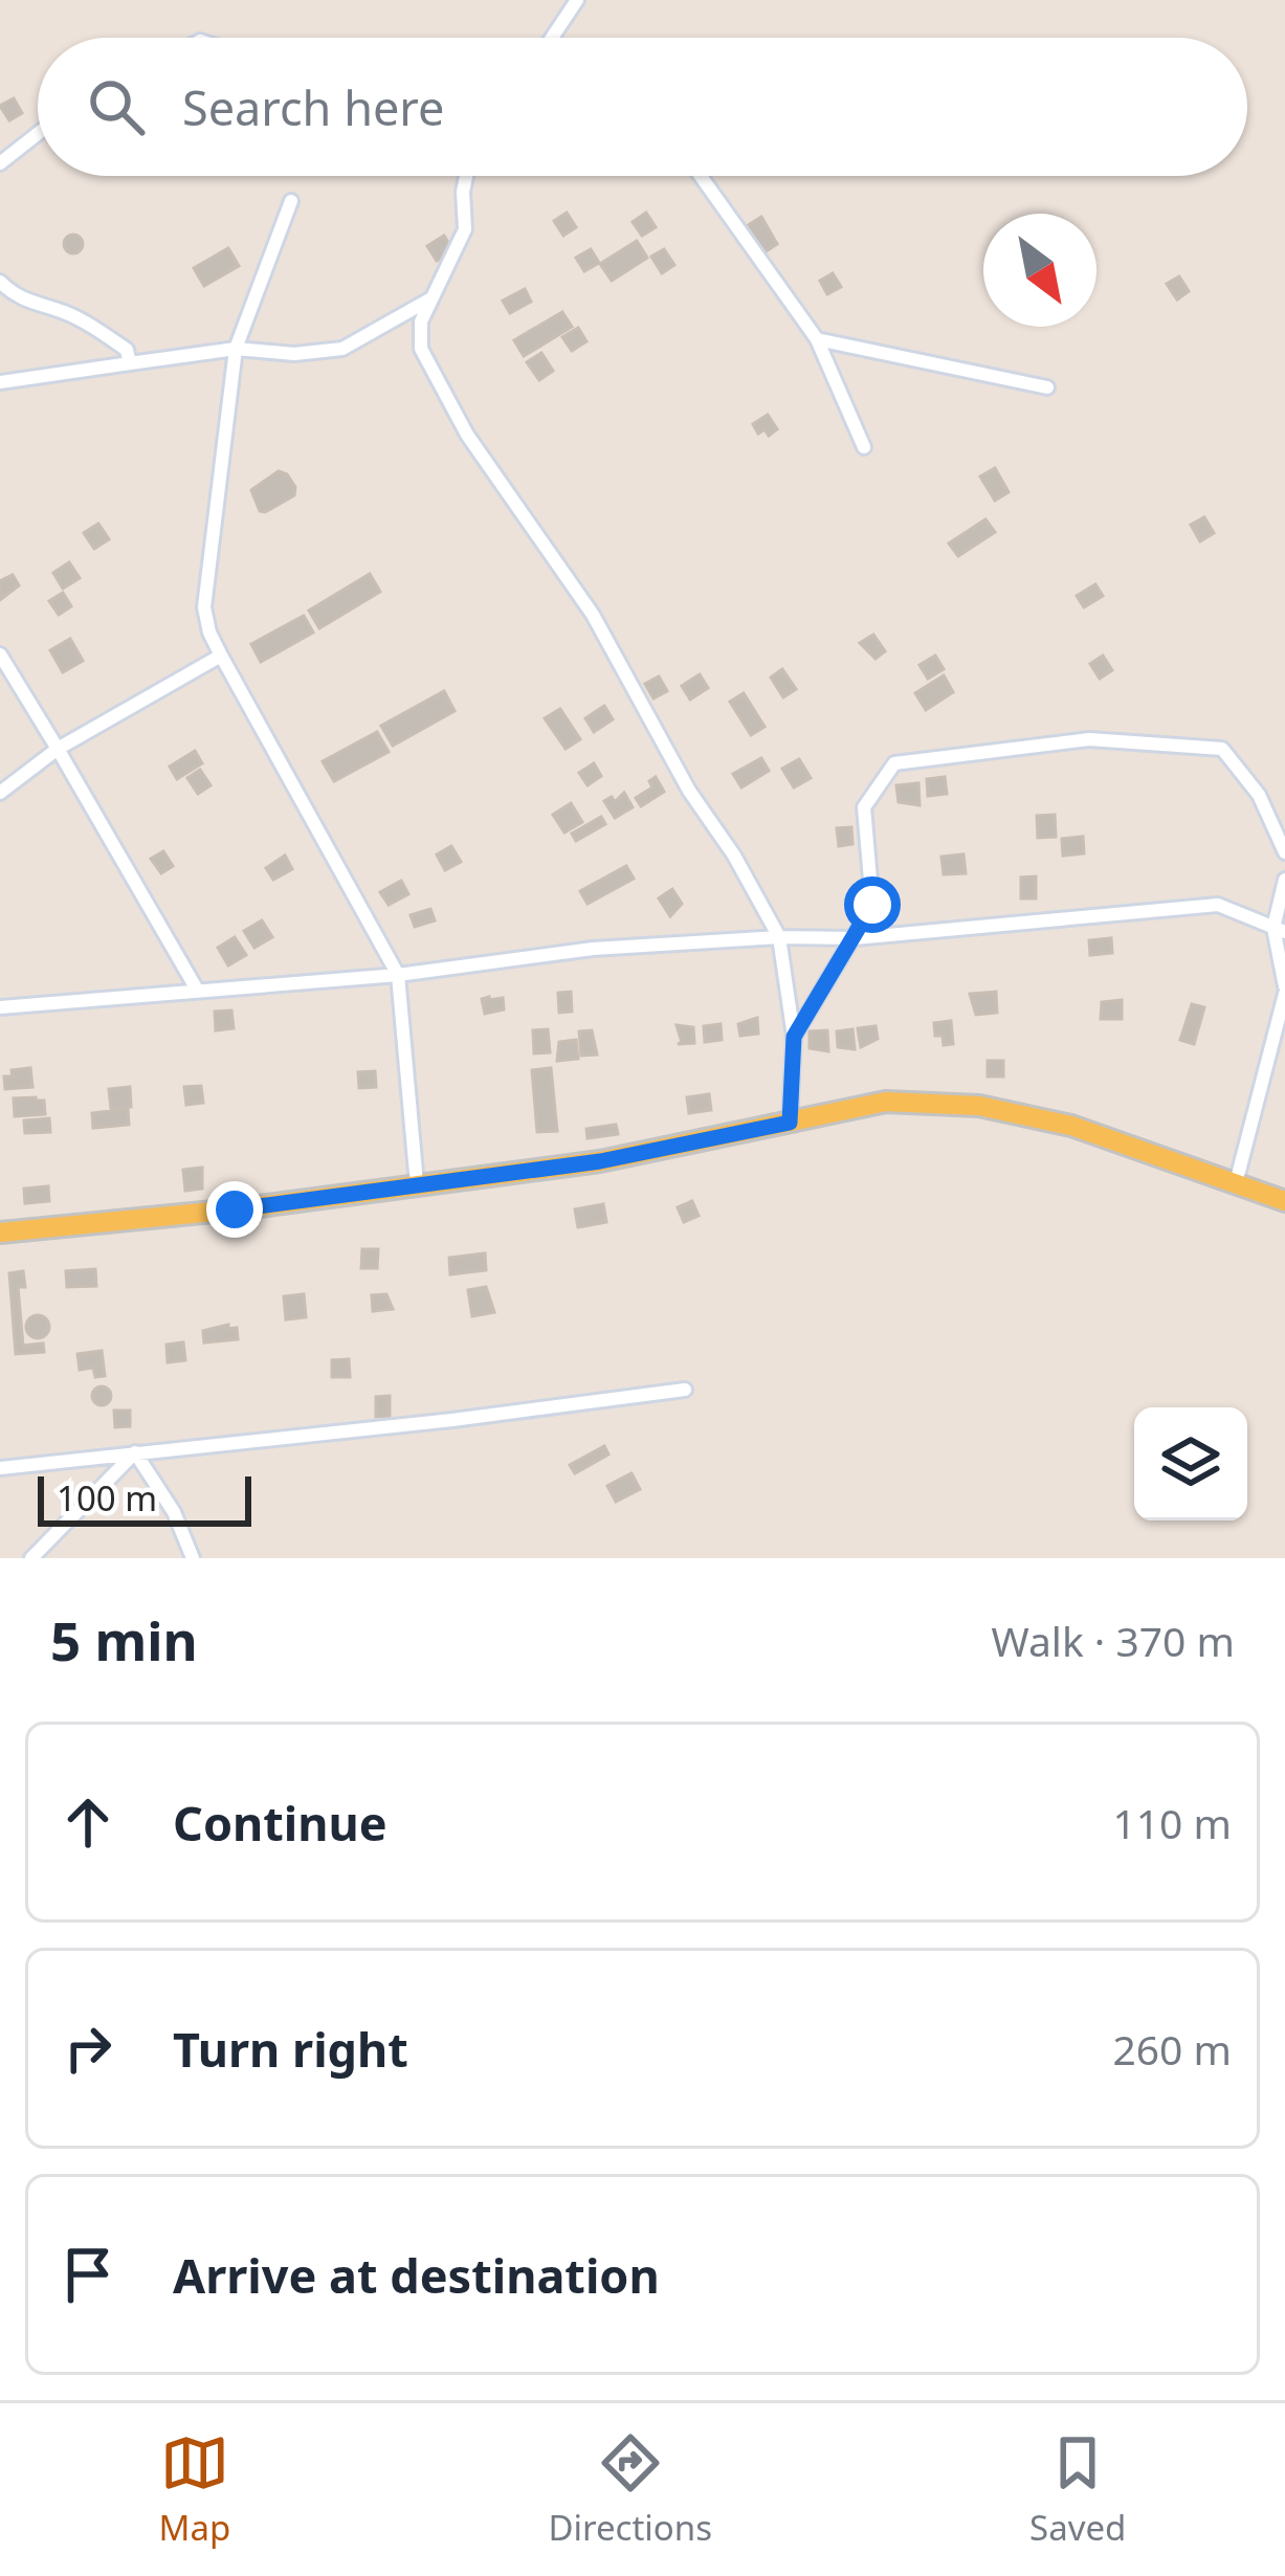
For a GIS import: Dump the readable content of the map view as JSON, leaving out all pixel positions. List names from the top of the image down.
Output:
{
  "scale_bar": "100 m",
  "north": "bottom right",
  "page": {
    "search": "Search here",
    "scale": "100 m",
    "heading": ["5 min", "Walk · 370 m"],
    "list": [
      ["Continue", "110 m"],
      ["Turn right", "260 m"],
      "Arrive at destination"
    ],
    "nav": ["Map", "Directions", "Saved"]
  }
}
